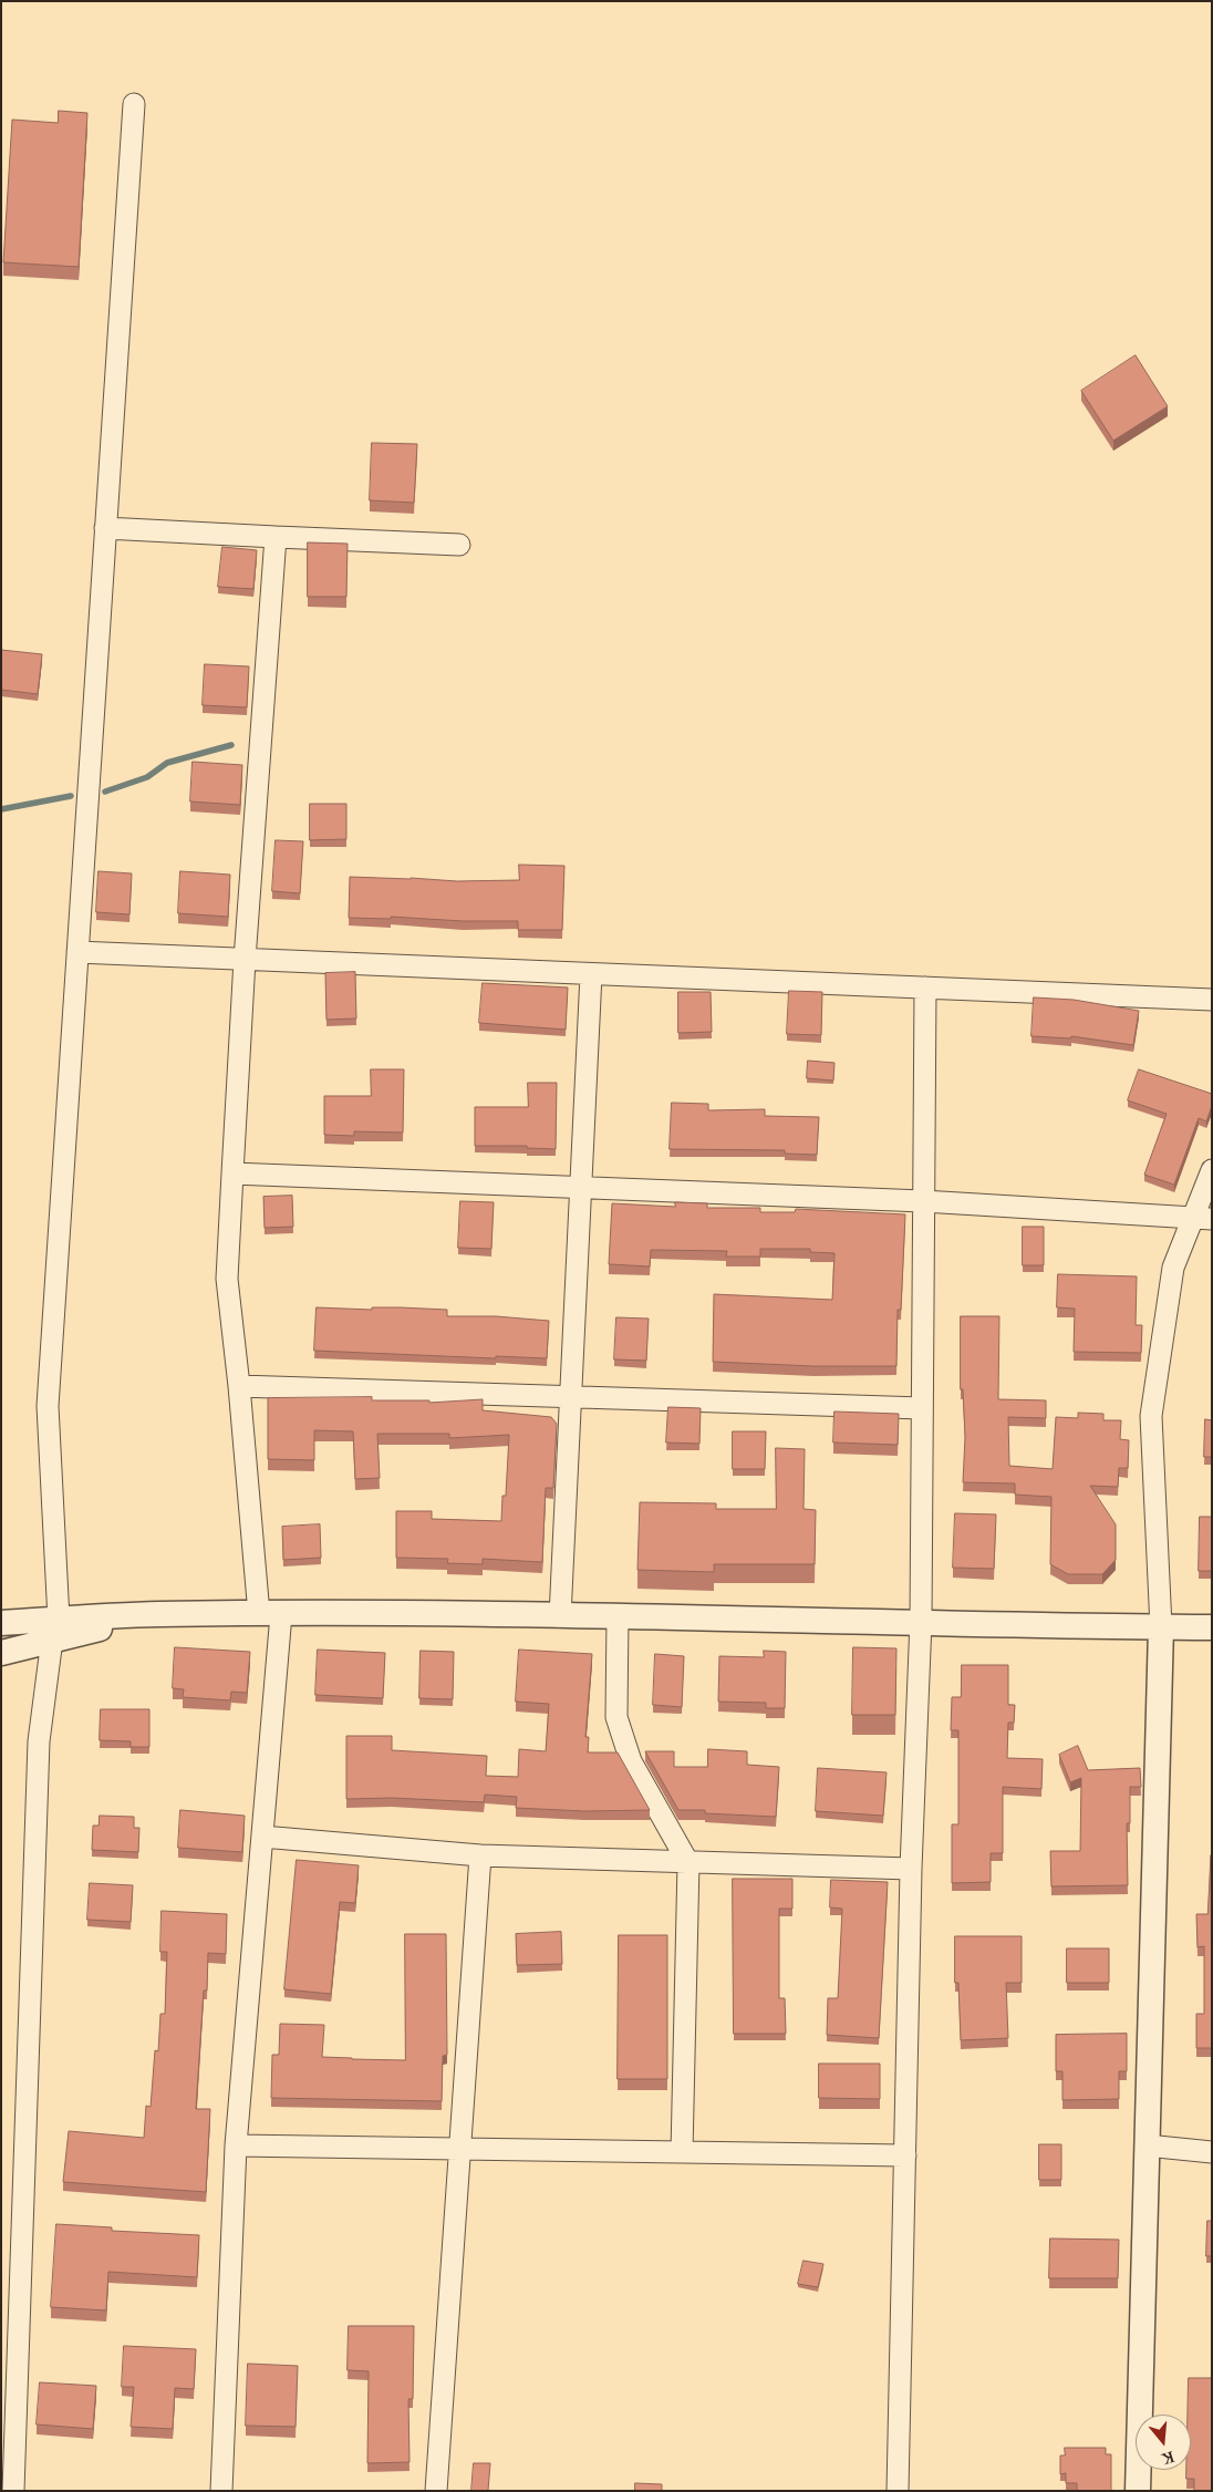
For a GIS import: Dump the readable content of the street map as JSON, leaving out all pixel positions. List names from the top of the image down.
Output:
{
  "north": "bottom"
}
